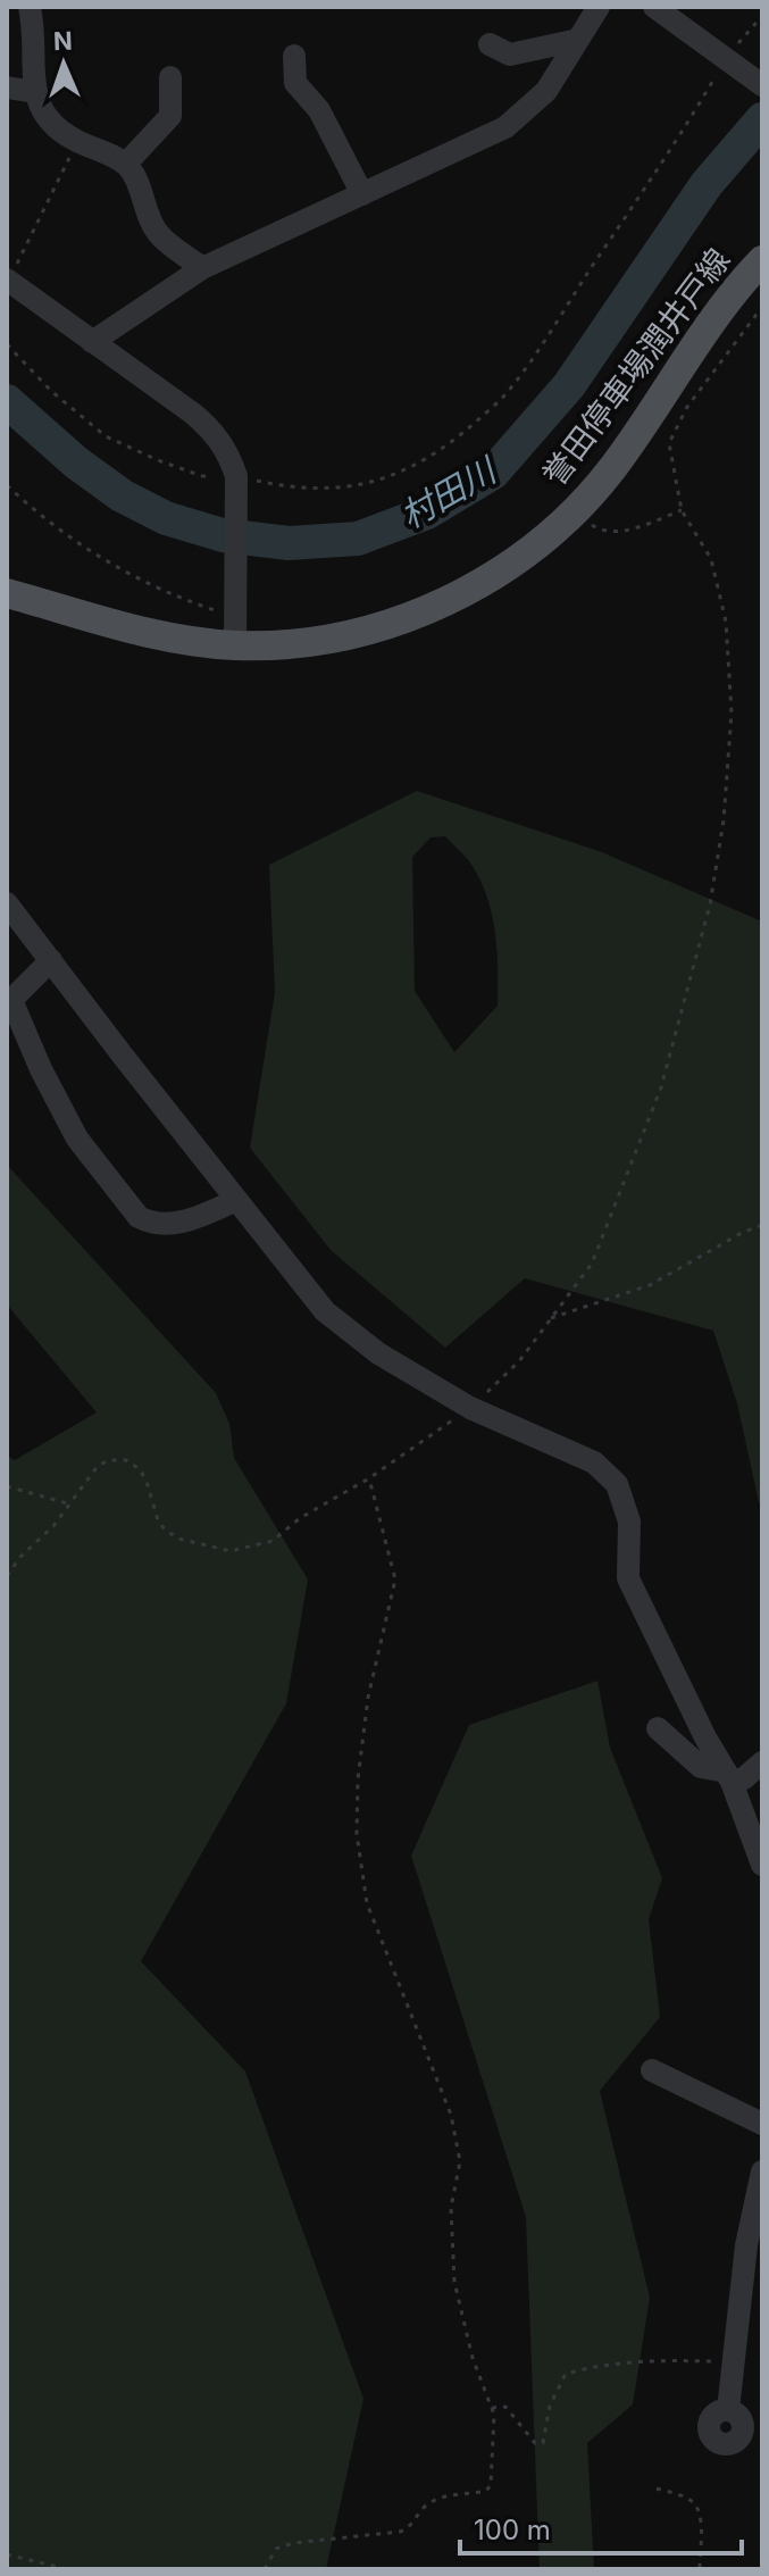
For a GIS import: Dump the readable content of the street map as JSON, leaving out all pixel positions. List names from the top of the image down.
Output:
{
  "streets": {
    "main road": ["誉田停車場潤井戸線"]
  },
  "water": ["村田川"],
  "scale_bar": "100 m",
  "north": "top"
}
